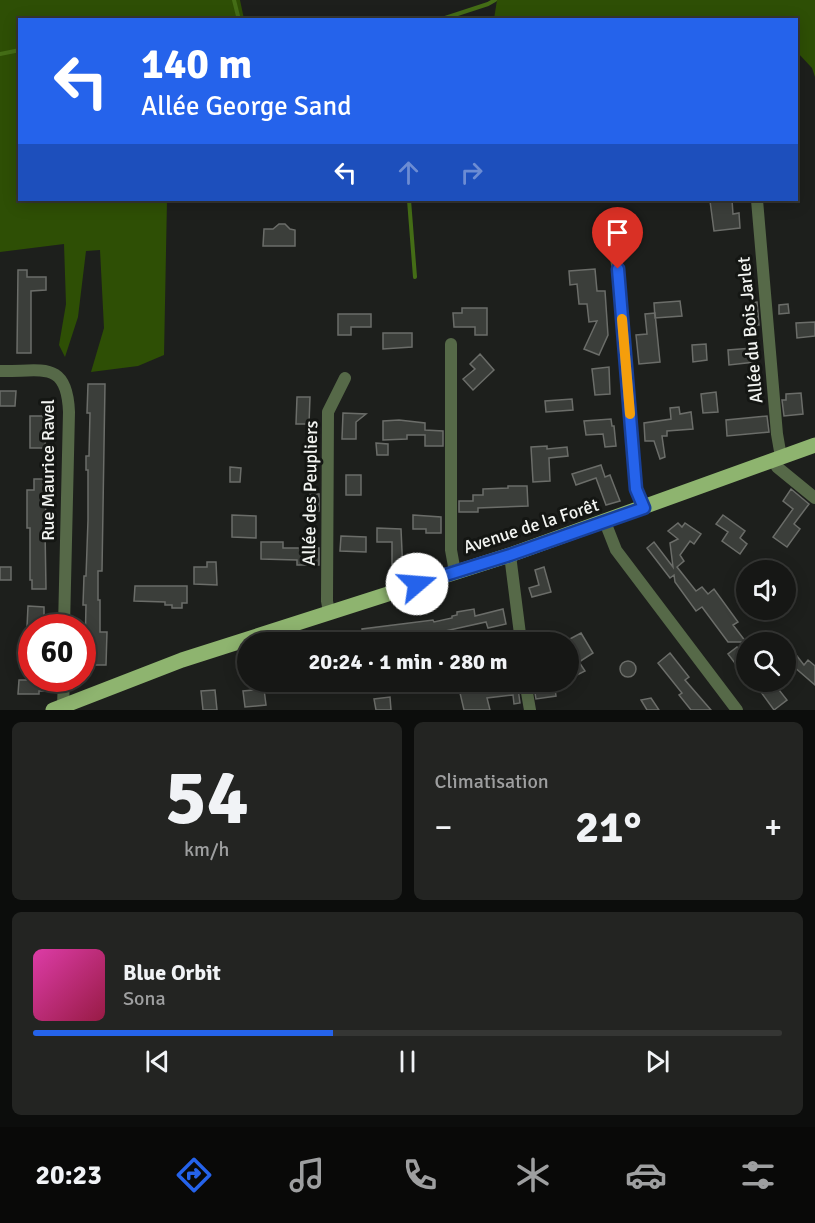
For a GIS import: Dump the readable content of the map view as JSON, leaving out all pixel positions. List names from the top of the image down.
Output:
{
  "streets": {
    "main road": ["Avenue de la Forêt"],
    "street": ["Allée du Bois Jarlet", "Rue Maurice Ravel", "Allée des Peupliers"]
  },
  "crossings": [
    ["Allée du Bois Jarlet", "Avenue de la Forêt"],
    ["Allée des Peupliers", "Avenue de la Forêt"]
  ],
  "page": {
    "turn": ["140 m", "Allée George Sand"],
    "limit": "60",
    "trip": "20:24 · 1 min · 280 m",
    "tile": [
      ["54", "km/h"],
      "Climatisation"
    ],
    "heat": ["−", "21°", "+"],
    "song": ["Blue Orbit", "Sona"],
    "tabs": "20:23"
  }
}
